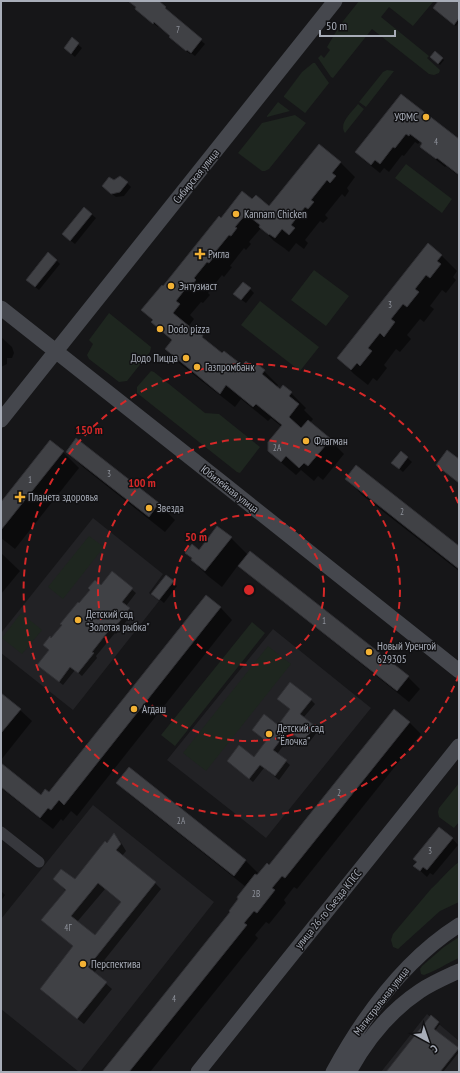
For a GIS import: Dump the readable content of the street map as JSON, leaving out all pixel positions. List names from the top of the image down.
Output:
{
  "streets": {
    "main road": [
      "Сибирская улица",
      "Юбилейная улица",
      "улица 26-го Съезда КПСС",
      "Магистральная улица"
    ]
  },
  "crossings": [
    ["Сибирская улица", "Юбилейная улица"]
  ],
  "places": {
    "other": [
      "УФМС",
      "Kannam Chicken",
      "Энтузиаст",
      "Dodo pizza",
      "Додо Пицца",
      "Газпромбанк",
      "Флагман",
      "Звезда",
      "Детский сад \"Золотая рыбка\"",
      "Новый Уренгой 629305",
      "Агдаш",
      "Детский сад \"Ёлочка\"",
      "Перспектива"
    ],
    "health": ["Ригла", "Планета здоровья"]
  },
  "house_numbers": [
    "7",
    "4",
    "3",
    "2А",
    "3",
    "1",
    "2",
    "1",
    "2",
    "2А",
    "3",
    "2В",
    "4Г",
    "4"
  ],
  "scale_bar": "50 m",
  "north": "bottom right",
  "rings": ["150 m", "100 m", "50 m"]
}
